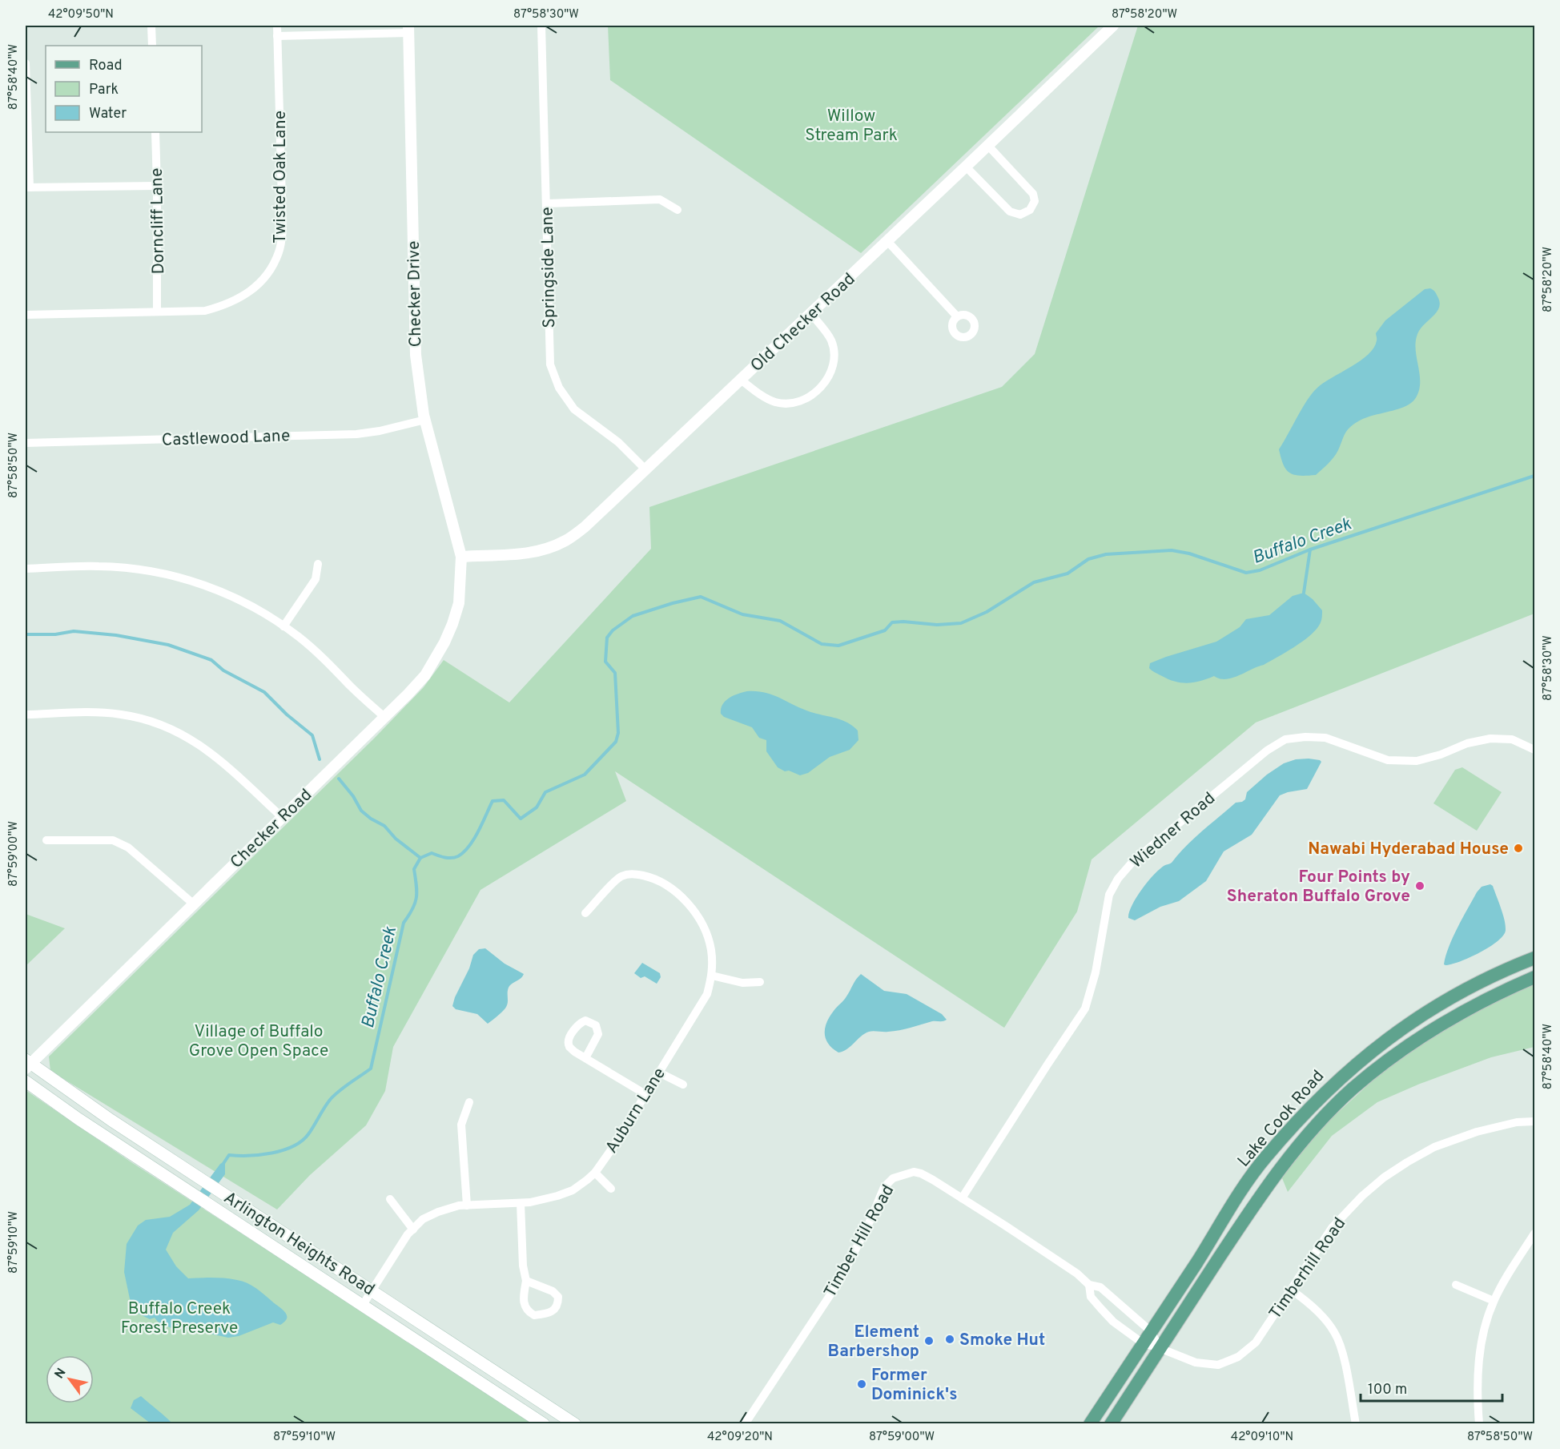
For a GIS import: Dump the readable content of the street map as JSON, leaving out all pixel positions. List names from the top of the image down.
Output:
{
  "streets": {
    "main road": ["Lake Cook Road", "Arlington Heights Road"],
    "street": [
      "Twisted Oak Lane",
      "Dorncliff Lane",
      "Springside Lane",
      "Checker Drive",
      "Old Checker Road",
      "Castlewood Lane",
      "Checker Road",
      "Wiedner Road",
      "Auburn Lane",
      "Timber Hill Road",
      "Timberhill Road"
    ]
  },
  "crossings": [
    ["Twisted Oak Lane", "Dorncliff Lane"],
    ["Springside Lane", "Old Checker Road"],
    ["Checker Drive", "Old Checker Road"],
    ["Checker Drive", "Castlewood Lane"],
    ["Checker Drive", "Checker Road"],
    ["Old Checker Road", "Checker Road"],
    ["Checker Road", "Arlington Heights Road"],
    ["Wiedner Road", "Timber Hill Road"],
    ["Auburn Lane", "Arlington Heights Road"],
    ["Lake Cook Road", "Timber Hill Road"],
    ["Lake Cook Road", "Timberhill Road"],
    ["Timber Hill Road", "Timberhill Road"]
  ],
  "water": ["Buffalo Creek"],
  "parks": ["Willow Stream Park", "Village of Buffalo Grove Open Space", "Buffalo Creek Forest Preserve"],
  "places": [
    "Nawabi Hyderabad House",
    "Four Points by Sheraton Buffalo Grove",
    "Smoke Hut",
    "Element Barbershop",
    "Former Dominick's"
  ],
  "legend": ["Road", "Park", "Water"],
  "scale_bar": "100 m",
  "north": "top left",
  "coordinates": [
    "42°09'50\"N",
    "87°58'30\"W",
    "87°58'20\"W",
    "87°58'40\"W",
    "87°58'50\"W",
    "87°59'00\"W",
    "87°59'10\"W",
    "42°09'20\"N",
    "42°09'10\"N"
  ]
}
